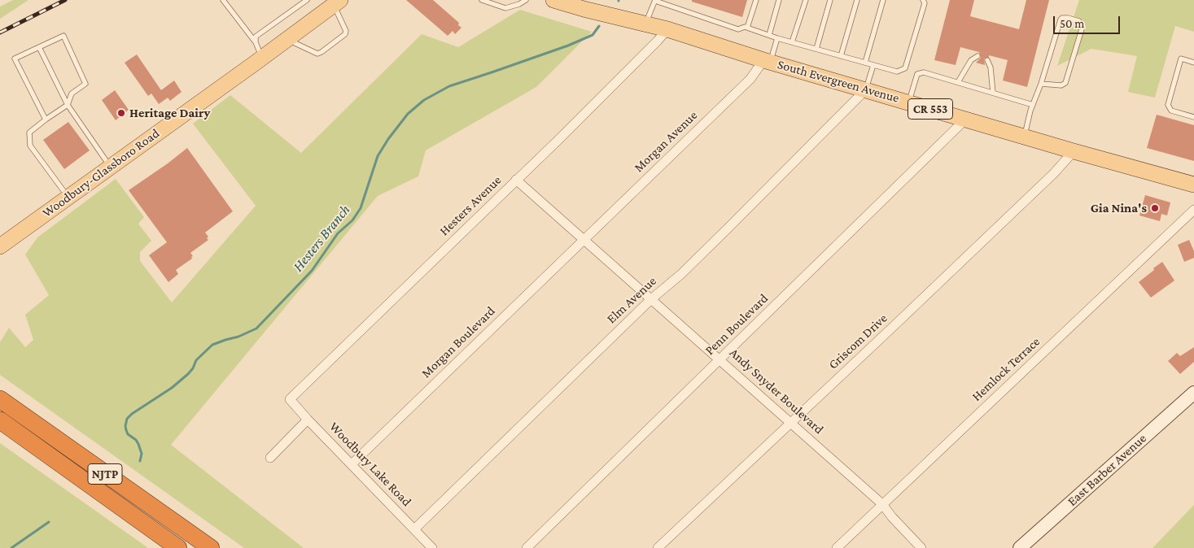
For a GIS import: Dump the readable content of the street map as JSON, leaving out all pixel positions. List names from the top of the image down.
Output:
{
  "streets": {
    "highway": ["NJTP"],
    "main road": ["South Evergreen Avenue", "CR 553", "Woodbury-Glassboro Road"],
    "street": [
      "Morgan Avenue",
      "Hesters Avenue",
      "Elm Avenue",
      "Penn Boulevard",
      "Griscom Drive",
      "Morgan Boulevard",
      "Hemlock Terrace",
      "Andy Snyder Boulevard",
      "Woodbury Lake Road",
      "East Barber Avenue"
    ]
  },
  "crossings": [
    ["South Evergreen Avenue", "Morgan Avenue"],
    ["South Evergreen Avenue", "Hesters Avenue"],
    ["South Evergreen Avenue", "Elm Avenue"],
    ["South Evergreen Avenue", "Penn Boulevard"],
    ["South Evergreen Avenue", "Griscom Drive"],
    ["Morgan Avenue", "Morgan Boulevard"],
    ["Morgan Avenue", "Andy Snyder Boulevard"],
    ["Hesters Avenue", "Andy Snyder Boulevard"],
    ["Hesters Avenue", "Woodbury Lake Road"],
    ["Elm Avenue", "Andy Snyder Boulevard"],
    ["Elm Avenue", "Woodbury Lake Road"],
    ["Penn Boulevard", "Andy Snyder Boulevard"],
    ["Griscom Drive", "Andy Snyder Boulevard"],
    ["Morgan Boulevard", "Andy Snyder Boulevard"],
    ["Morgan Boulevard", "Woodbury Lake Road"],
    ["Hemlock Terrace", "Andy Snyder Boulevard"]
  ],
  "water": ["Hesters Branch"],
  "places": ["Heritage Dairy", "Gia Nina's"],
  "scale_bar": "50 m"
}
